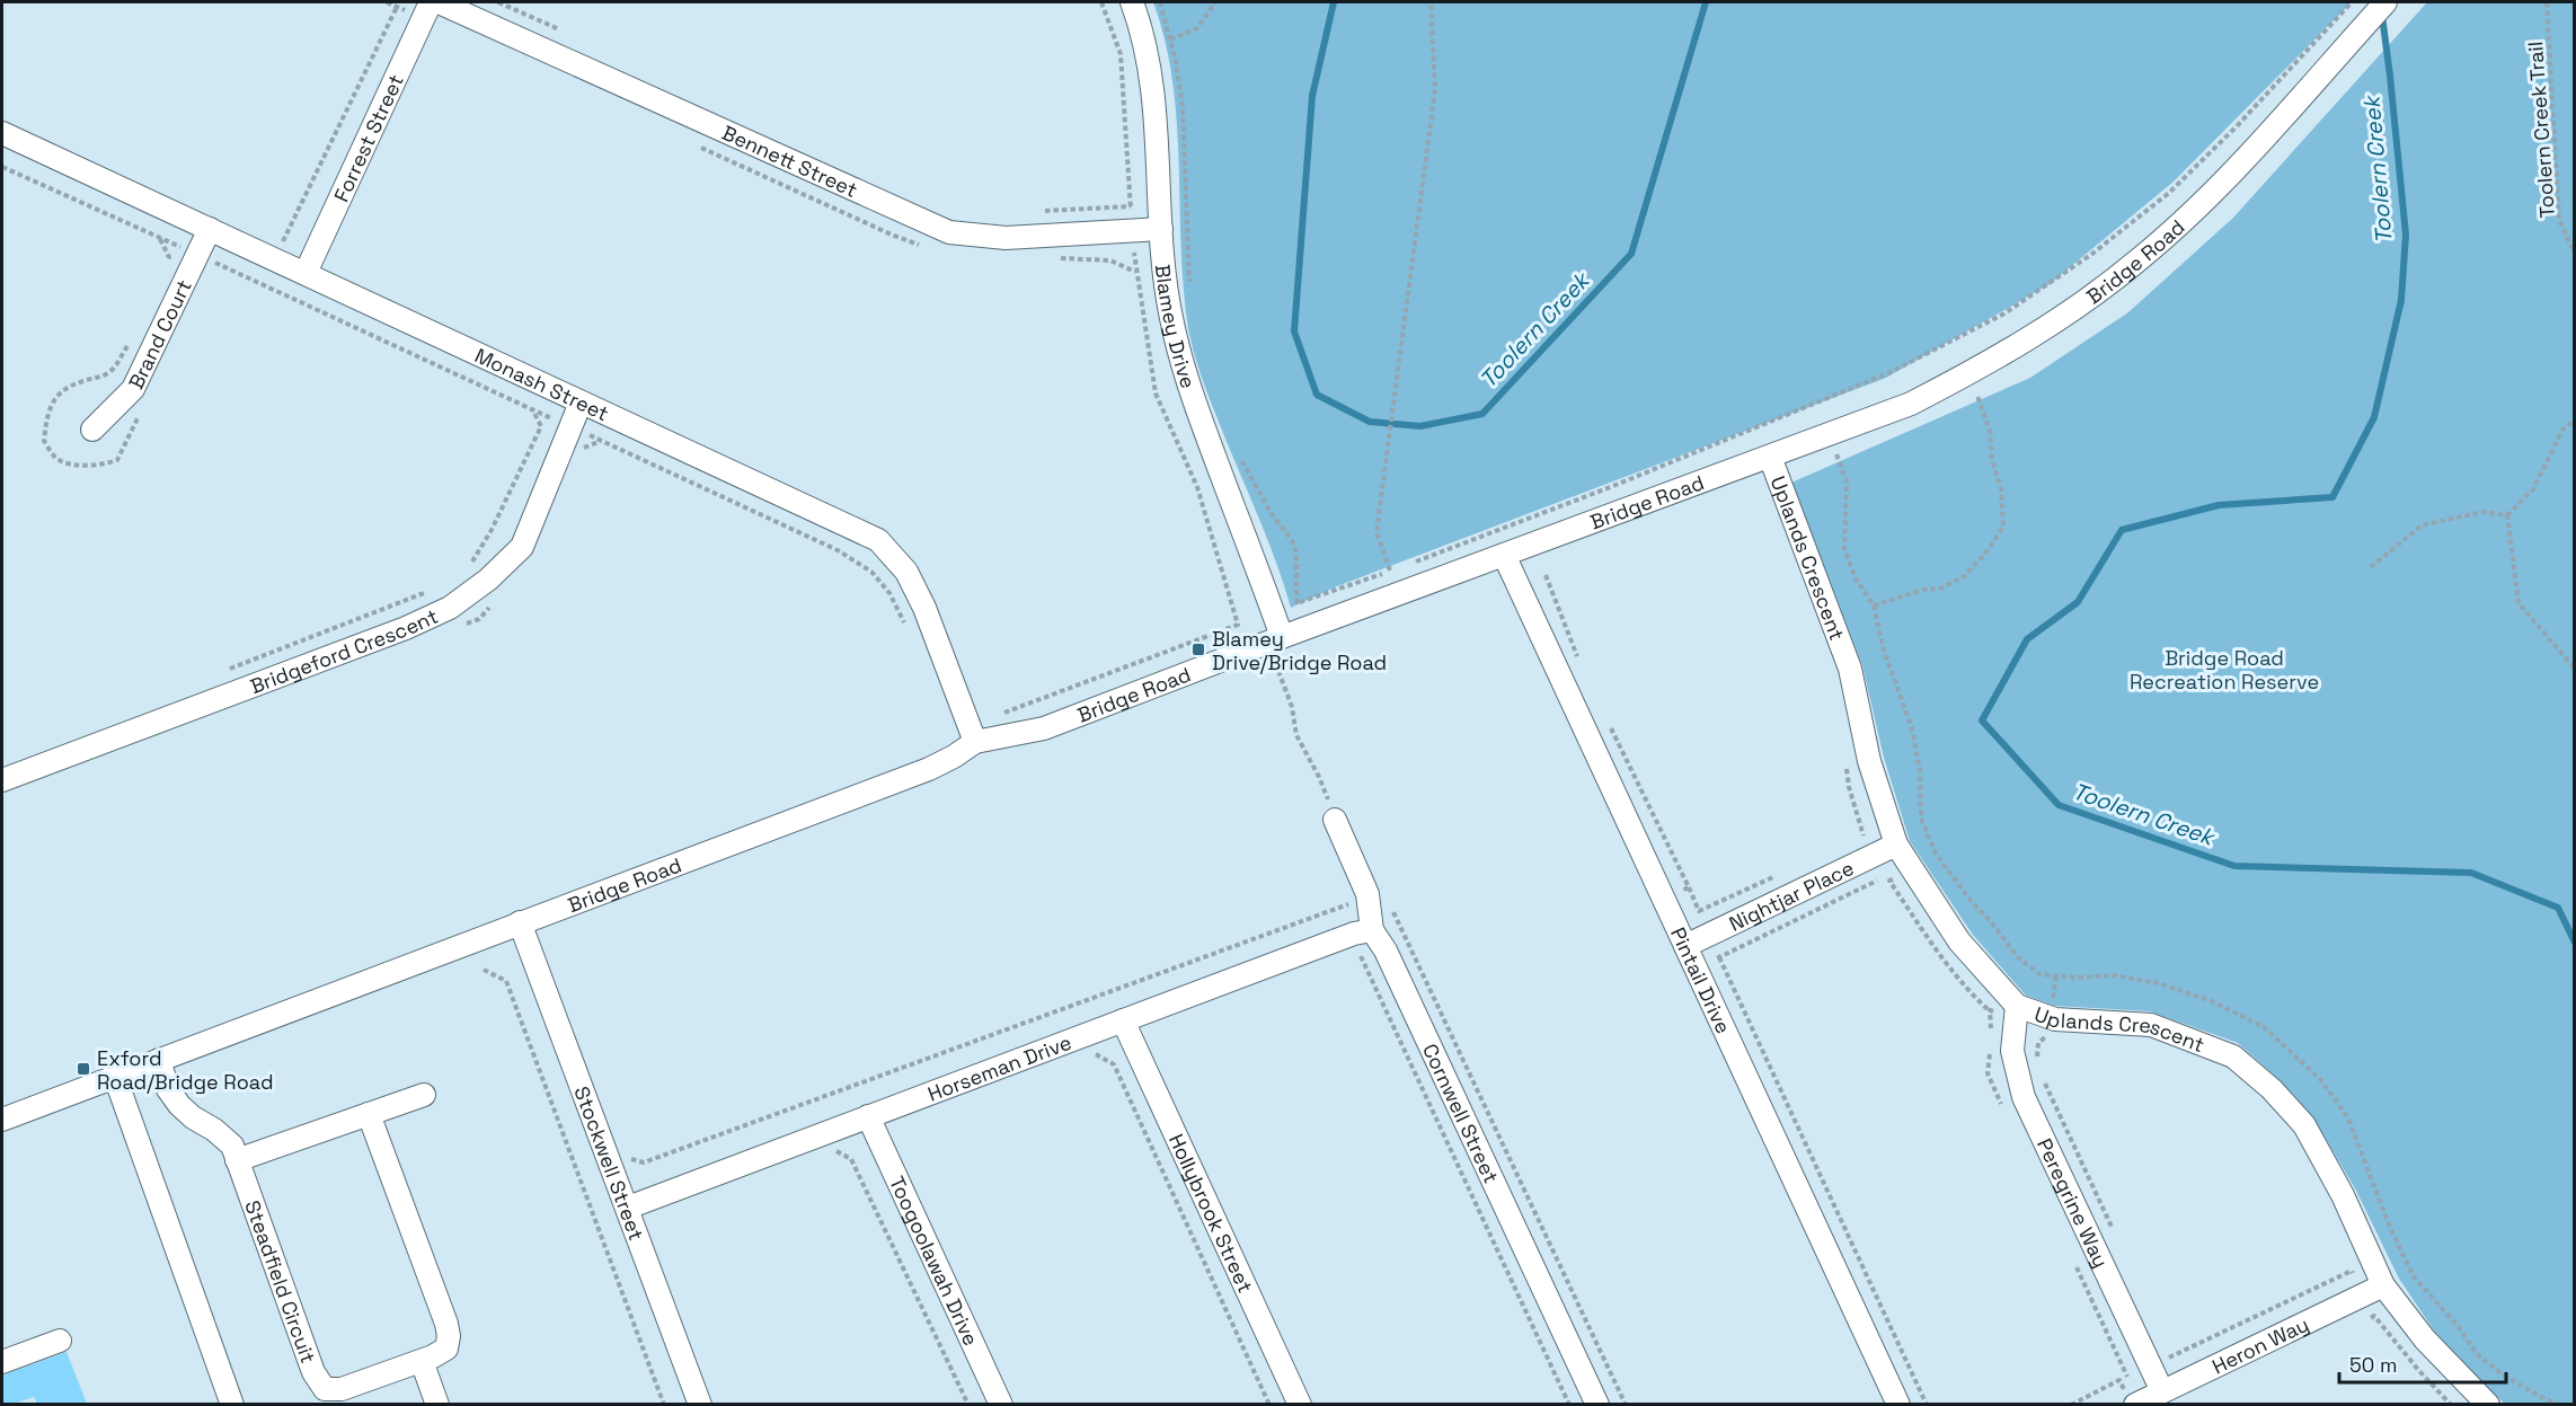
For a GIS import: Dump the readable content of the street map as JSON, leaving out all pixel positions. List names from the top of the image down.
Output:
{
  "streets": {
    "street": [
      "Forrest Street",
      "Bennett Street",
      "Bridge Road",
      "Blamey Drive",
      "Brand Court",
      "Monash Street",
      "Uplands Crescent",
      "Bridgeford Crescent",
      "Nightjar Place",
      "Pintail Drive",
      "Horseman Drive",
      "Cornwell Street",
      "Stockwell Street",
      "Peregrine Way",
      "Hollybrook Street",
      "Toogoolawah Drive",
      "Steadfield Circuit",
      "Heron Way"
    ],
    "path": ["Toolern Creek Trail"]
  },
  "crossings": [
    ["Forrest Street", "Monash Street"],
    ["Bennett Street", "Blamey Drive"],
    ["Bridge Road", "Blamey Drive"],
    ["Bridge Road", "Monash Street"],
    ["Bridge Road", "Uplands Crescent"],
    ["Bridge Road", "Pintail Drive"],
    ["Bridge Road", "Stockwell Street"],
    ["Bridge Road", "Steadfield Circuit"],
    ["Brand Court", "Monash Street"],
    ["Monash Street", "Bridgeford Crescent"],
    ["Uplands Crescent", "Nightjar Place"],
    ["Uplands Crescent", "Peregrine Way"],
    ["Uplands Crescent", "Heron Way"],
    ["Nightjar Place", "Pintail Drive"],
    ["Horseman Drive", "Cornwell Street"],
    ["Horseman Drive", "Stockwell Street"],
    ["Horseman Drive", "Hollybrook Street"],
    ["Horseman Drive", "Toogoolawah Drive"],
    ["Peregrine Way", "Heron Way"]
  ],
  "water": ["Toolern Creek"],
  "parks": ["Bridge Road Recreation Reserve"],
  "places": {
    "transit": ["Blamey Drive/Bridge Road", "Exford Road/Bridge Road"]
  },
  "scale_bar": "50 m"
}
